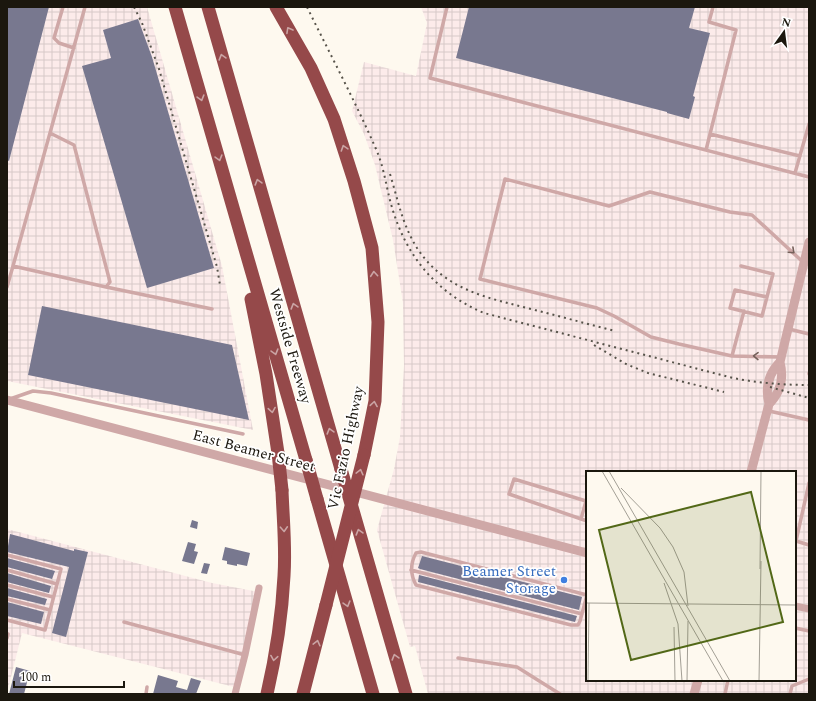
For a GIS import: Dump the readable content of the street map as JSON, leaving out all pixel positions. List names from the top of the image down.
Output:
{
  "streets": {
    "highway": ["Westside Freeway", "Vic Fazio Highway"],
    "street": ["East Beamer Street"]
  },
  "places": ["Beamer Street Storage"],
  "scale_bar": "100 m",
  "north": "top"
}
